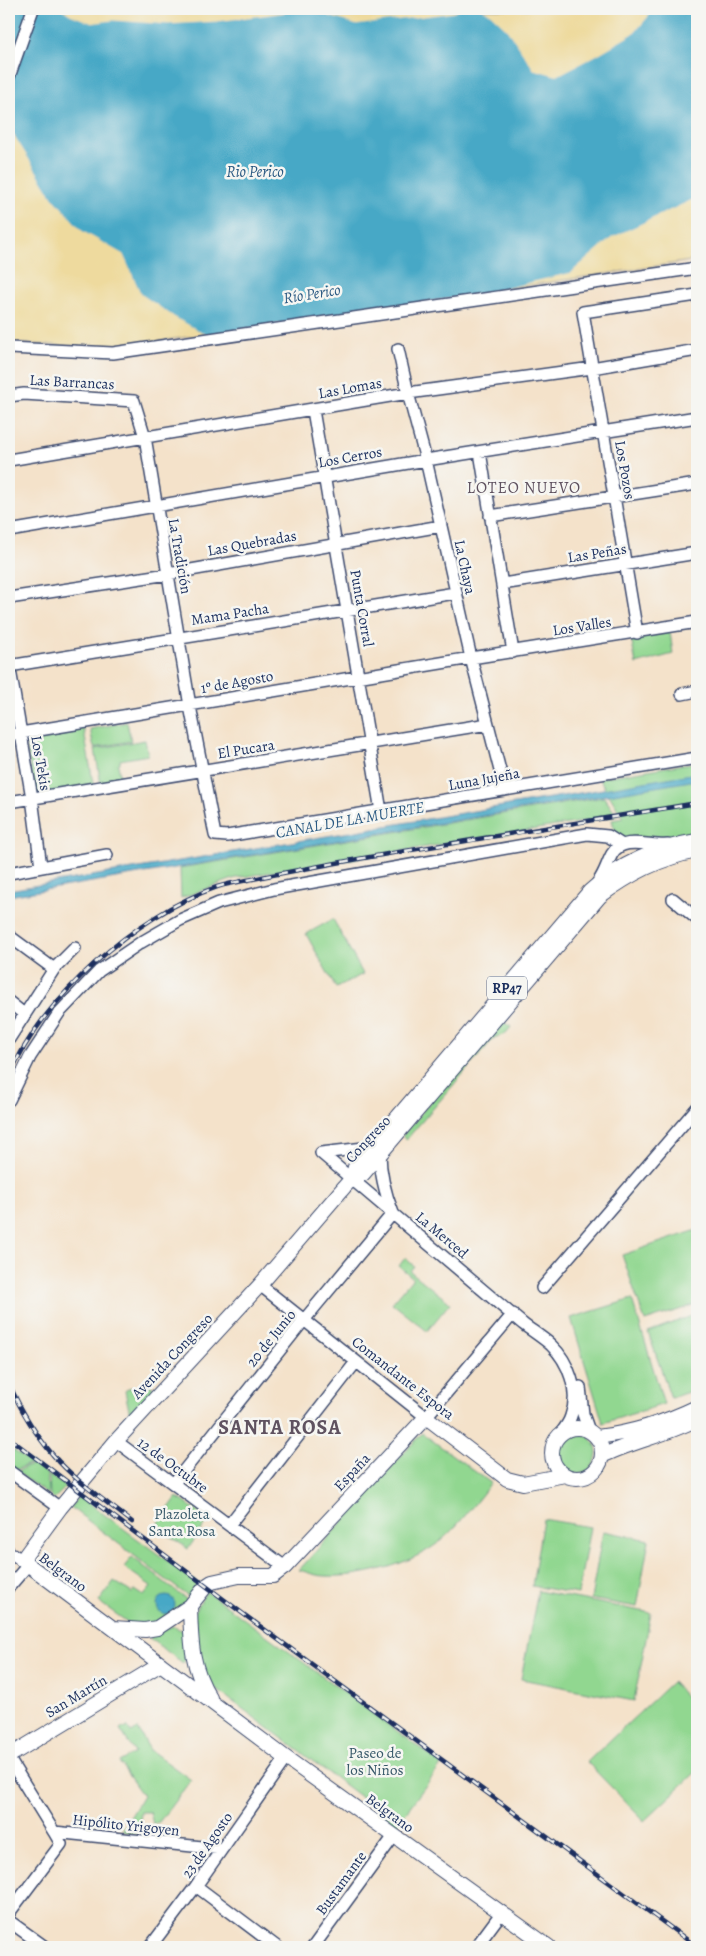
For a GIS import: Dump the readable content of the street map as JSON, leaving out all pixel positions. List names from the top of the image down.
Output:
{
  "streets": {
    "main road": [
      "RP47",
      "Congreso",
      "Avenida Congreso",
      "Comandante Espora",
      "España",
      "Belgrano",
      "San Martín"
    ],
    "street": [
      "Las Barrancas",
      "Las Lomas",
      "Los Cerros",
      "Los Pozos",
      "Las Quebradas",
      "Las Peñas",
      "La Tradición",
      "La Chaya",
      "Punta Corral",
      "Mama Pacha",
      "Los Valles",
      "1º de Agosto",
      "El Pucara",
      "Los Tekis",
      "Luna Jujeña",
      "La Merced",
      "20 de Junio",
      "12 de Octubre",
      "Hipólito Yrigoyen",
      "23 de Agosto",
      "Bustamante"
    ]
  },
  "crossings": [
    ["Las Barrancas", "La Tradición"],
    ["Las Lomas", "Los Pozos"],
    ["Las Lomas", "La Tradición"],
    ["Las Lomas", "La Chaya"],
    ["Las Lomas", "Punta Corral"],
    ["Los Cerros", "Los Pozos"],
    ["Los Cerros", "La Tradición"],
    ["Los Cerros", "La Chaya"],
    ["Los Cerros", "Punta Corral"],
    ["Los Pozos", "Las Peñas"],
    ["Los Pozos", "Los Valles"],
    ["Las Quebradas", "La Tradición"],
    ["Las Quebradas", "La Chaya"],
    ["Las Quebradas", "Punta Corral"],
    ["La Tradición", "Mama Pacha"],
    ["La Tradición", "1º de Agosto"],
    ["La Tradición", "El Pucara"],
    ["La Tradición", "Luna Jujeña"],
    ["La Chaya", "Mama Pacha"],
    ["La Chaya", "Los Valles"],
    ["La Chaya", "1º de Agosto"],
    ["La Chaya", "El Pucara"],
    ["La Chaya", "Luna Jujeña"],
    ["Punta Corral", "Mama Pacha"],
    ["Punta Corral", "1º de Agosto"],
    ["Punta Corral", "El Pucara"],
    ["Punta Corral", "Luna Jujeña"],
    ["Mama Pacha", "Los Tekis"],
    ["Los Valles", "1º de Agosto"],
    ["1º de Agosto", "Los Tekis"],
    ["El Pucara", "Los Tekis"],
    ["Congreso", "La Merced"],
    ["Congreso", "Avenida Congreso"],
    ["La Merced", "20 de Junio"],
    ["La Merced", "Avenida Congreso"],
    ["La Merced", "España"],
    ["20 de Junio", "Comandante Espora"],
    ["20 de Junio", "12 de Octubre"],
    ["Avenida Congreso", "Comandante Espora"],
    ["Avenida Congreso", "12 de Octubre"],
    ["Avenida Congreso", "Belgrano"],
    ["Comandante Espora", "España"],
    ["12 de Octubre", "España"],
    ["España", "Belgrano"],
    ["Belgrano", "San Martín"],
    ["Belgrano", "23 de Agosto"],
    ["Belgrano", "Bustamante"],
    ["San Martín", "Hipólito Yrigoyen"],
    ["Hipólito Yrigoyen", "23 de Agosto"]
  ],
  "districts": ["LOTEO NUEVO", "SANTA ROSA"],
  "water": ["Rio Perico", "Río Perico", "CANAL DE LA MUERTE"],
  "parks": ["Plazoleta Santa Rosa", "Paseo de los Niños"]
}
